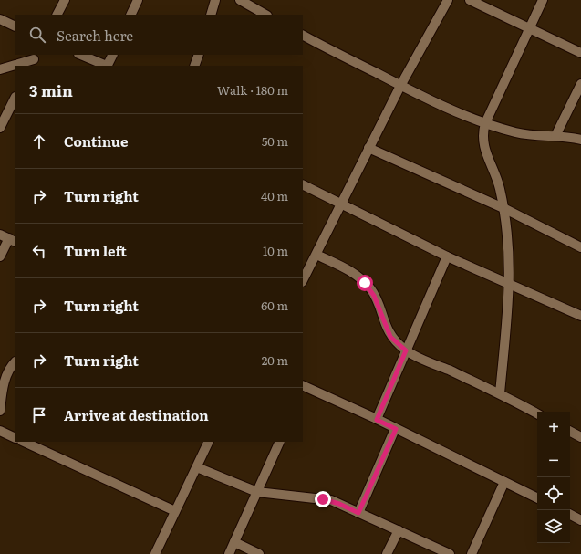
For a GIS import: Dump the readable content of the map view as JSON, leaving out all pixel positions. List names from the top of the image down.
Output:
{
  "page": {
    "search": "Search here",
    "heading": ["3 min", "Walk · 180 m"],
    "list": [
      ["Continue", "50 m"],
      ["Turn right", "40 m"],
      ["Turn left", "10 m"],
      ["Turn right", "60 m"],
      ["Turn right", "20 m"],
      "Arrive at destination"
    ],
    "map_buttons": ["+", "−"]
  }
}
